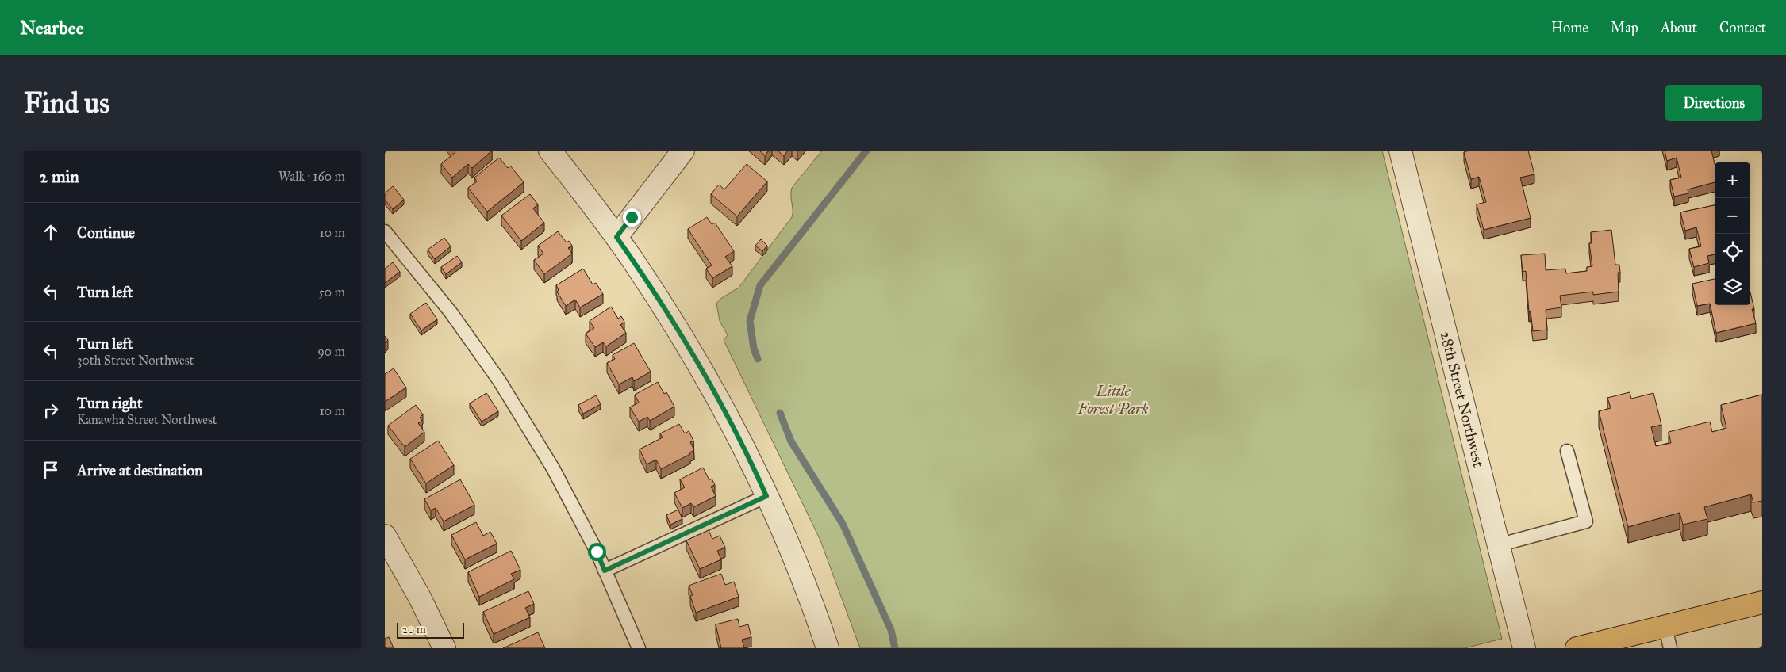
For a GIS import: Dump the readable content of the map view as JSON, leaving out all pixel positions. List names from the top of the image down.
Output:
{
  "streets": {
    "street": ["28th Street Northwest"]
  },
  "parks": ["Little Forest Park"],
  "scale_bar": "20 m",
  "page": {
    "header": "Nearbee",
    "nav": [
      "Home",
      "Map",
      "About",
      "Contact"
    ],
    "buttons": "Directions",
    "title": "Find us",
    "heading": ["2 min", "Walk · 160 m"],
    "map_buttons": ["+", "−"],
    "list": [
      ["Continue", "10 m"],
      ["Turn left", "50 m"],
      ["Turn left", "30th Street Northwest", "90 m"],
      ["Turn right", "Kanawha Street Northwest", "10 m"],
      "Arrive at destination"
    ],
    "scale": "20 m"
  }
}
